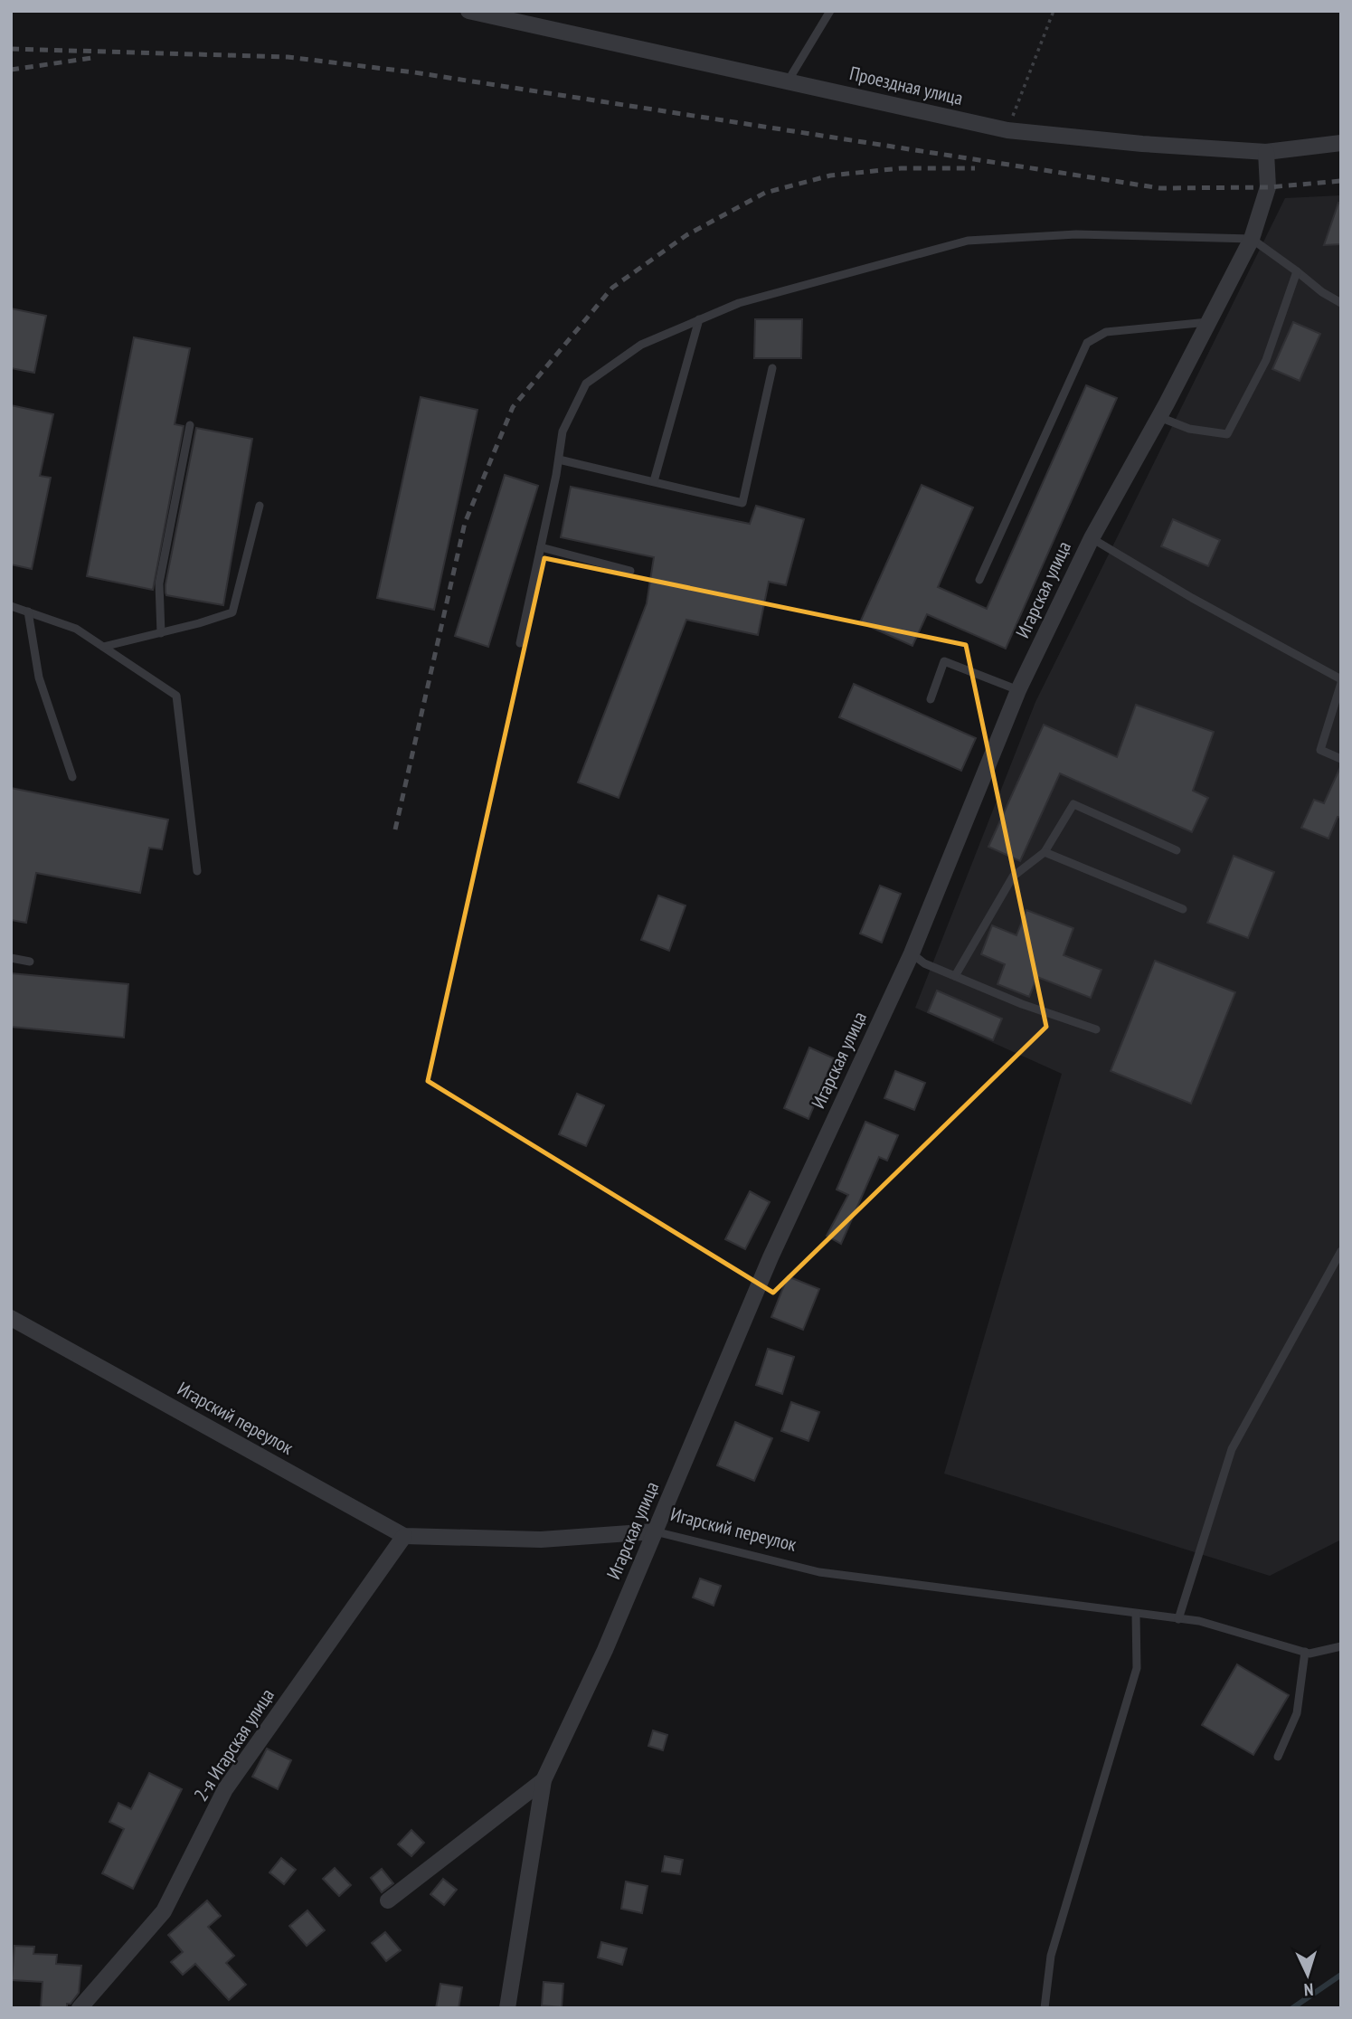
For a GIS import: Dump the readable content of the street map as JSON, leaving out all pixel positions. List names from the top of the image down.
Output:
{
  "streets": {
    "street": [
      "Проездная улица",
      "Игарская улица",
      "Игарский переулок",
      "2-я Игарская улица"
    ]
  },
  "crossings": [
    ["Проездная улица", "Игарская улица"],
    ["Игарская улица", "Игарский переулок"],
    ["Игарский переулок", "2-я Игарская улица"]
  ],
  "north": "bottom"
}
